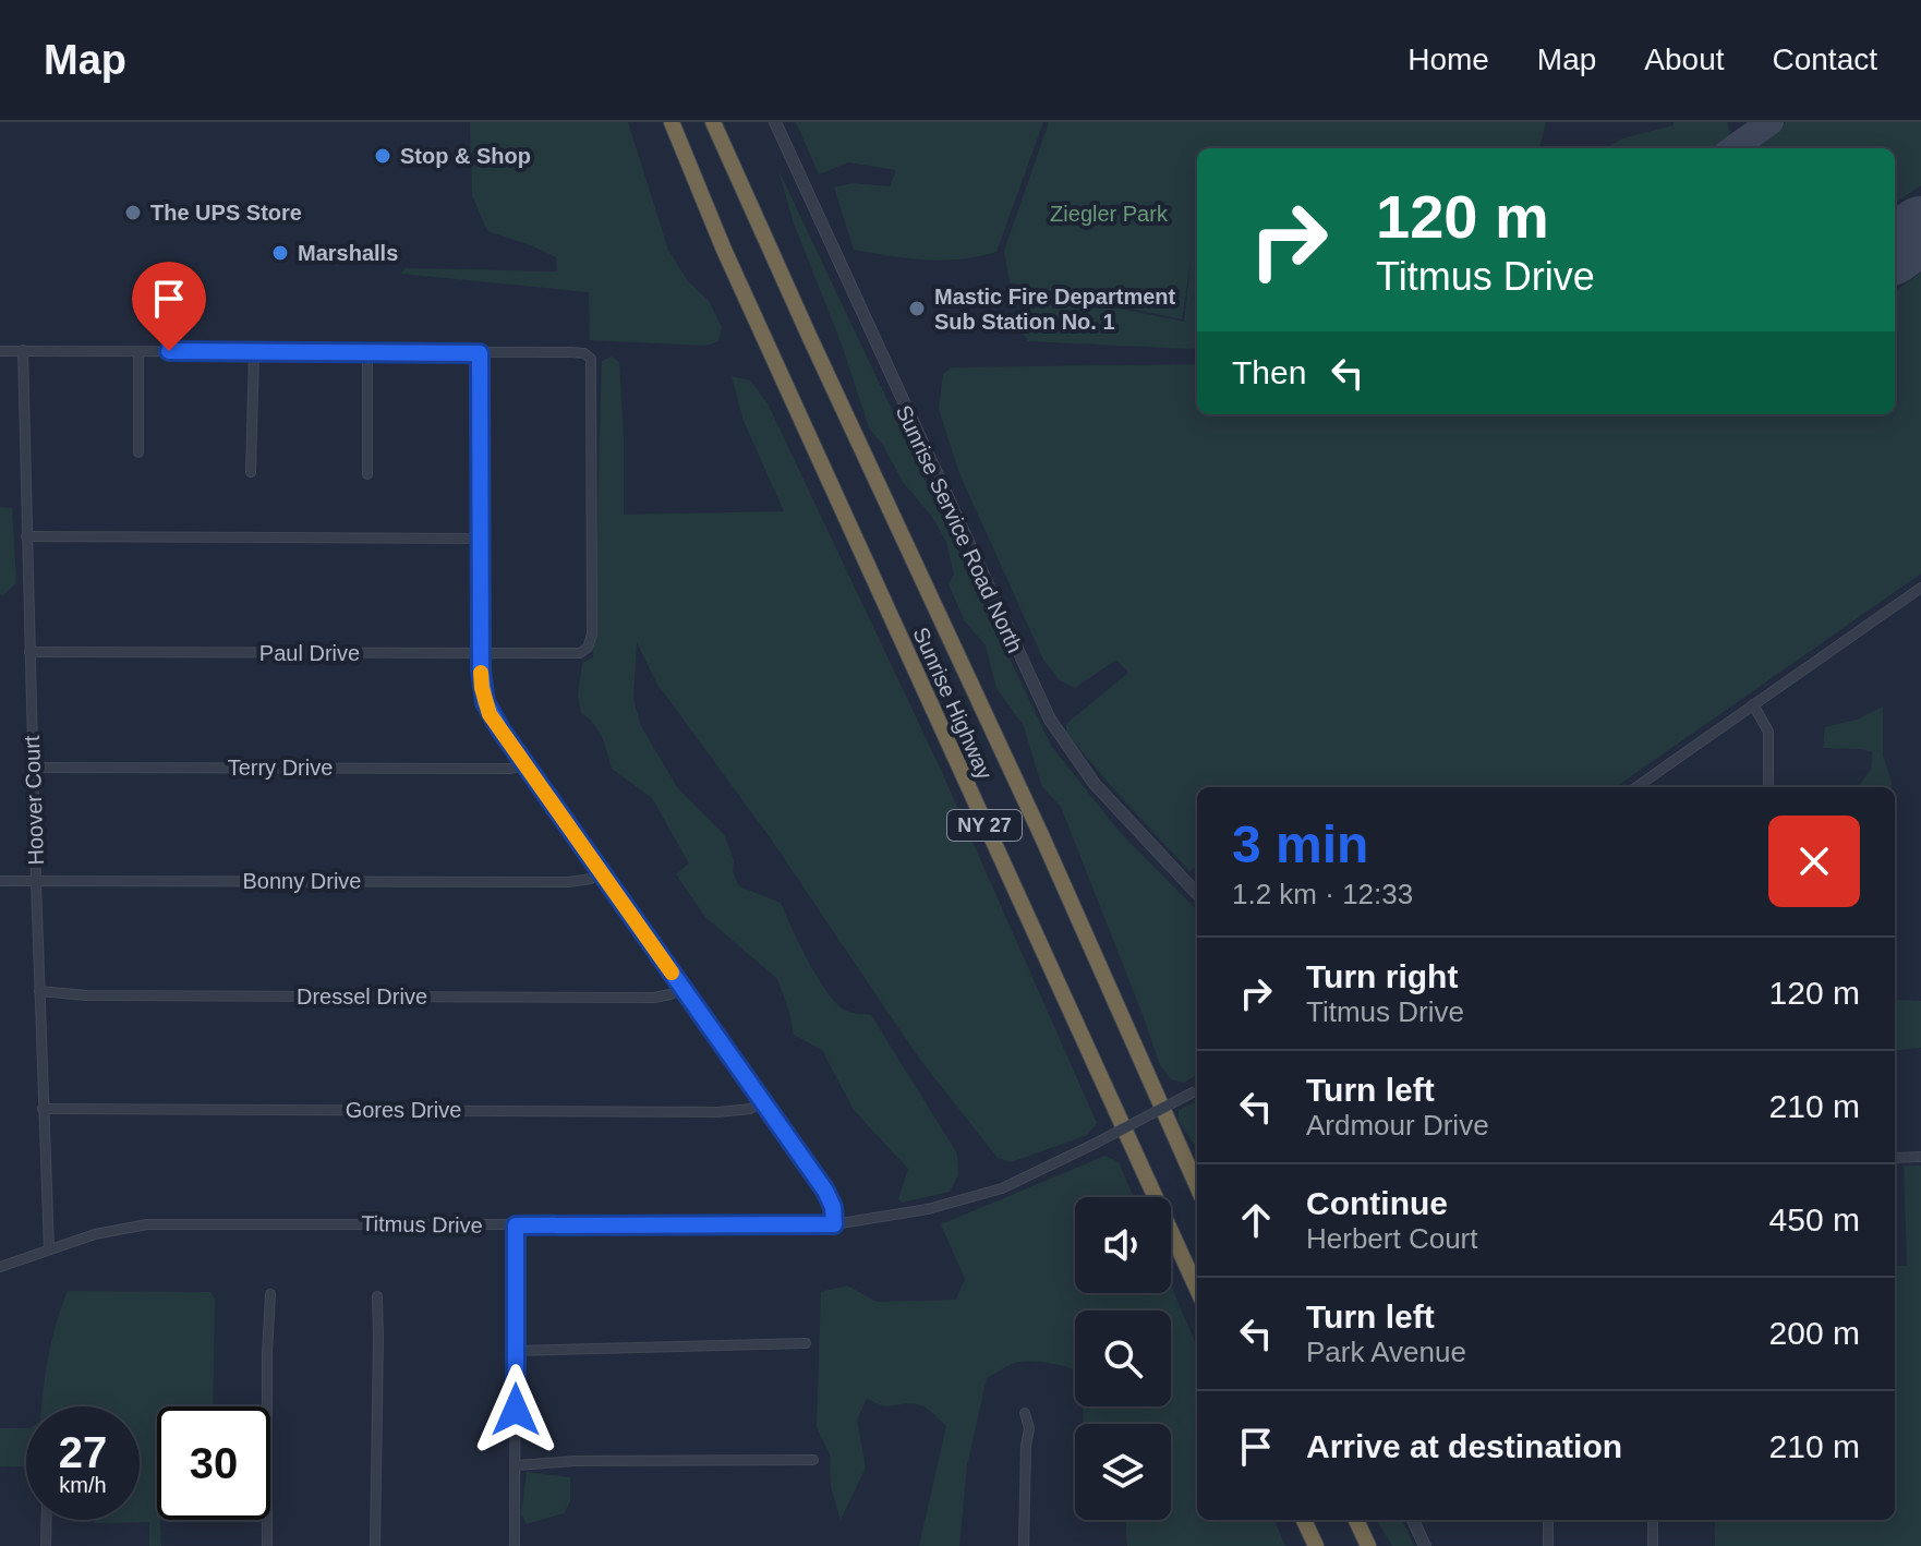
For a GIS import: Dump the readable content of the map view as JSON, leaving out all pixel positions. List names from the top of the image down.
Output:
{
  "streets": {
    "highway": ["Sunrise Highway", "NY 27"],
    "street": [
      "Sunrise Service Road North",
      "Paul Drive",
      "Terry Drive",
      "Hoover Court",
      "Bonny Drive",
      "Dressel Drive",
      "Gores Drive",
      "Titmus Drive"
    ]
  },
  "crossings": [
    ["Paul Drive", "Hoover Court"],
    ["Terry Drive", "Hoover Court"],
    ["Hoover Court", "Bonny Drive"],
    ["Hoover Court", "Dressel Drive"],
    ["Hoover Court", "Gores Drive"],
    ["Hoover Court", "Titmus Drive"]
  ],
  "parks": ["Ziegler Park"],
  "places": [
    "Stop & Shop",
    "The UPS Store",
    "Marshalls",
    "Mastic Fire Department Sub Station No. 1"
  ],
  "page": {
    "header": "Map",
    "nav": [
      "Home",
      "Map",
      "About",
      "Contact"
    ],
    "turn": ["120 m", "Titmus Drive"],
    "then": "Then",
    "heading": ["3 min", "1.2 km · 12:33"],
    "list": [
      {
        "name": "Turn right",
        "note": "Titmus Drive",
        "value": "120 m"
      },
      {
        "name": "Turn left",
        "note": "Ardmour Drive",
        "value": "210 m"
      },
      {
        "name": "Continue",
        "note": "Herbert Court",
        "value": "450 m"
      },
      {
        "name": "Turn left",
        "note": "Park Avenue",
        "value": "200 m"
      },
      {
        "name": "Arrive at destination",
        "value": "210 m"
      }
    ],
    "speed": "27 km/h",
    "limit": "30"
  }
}
